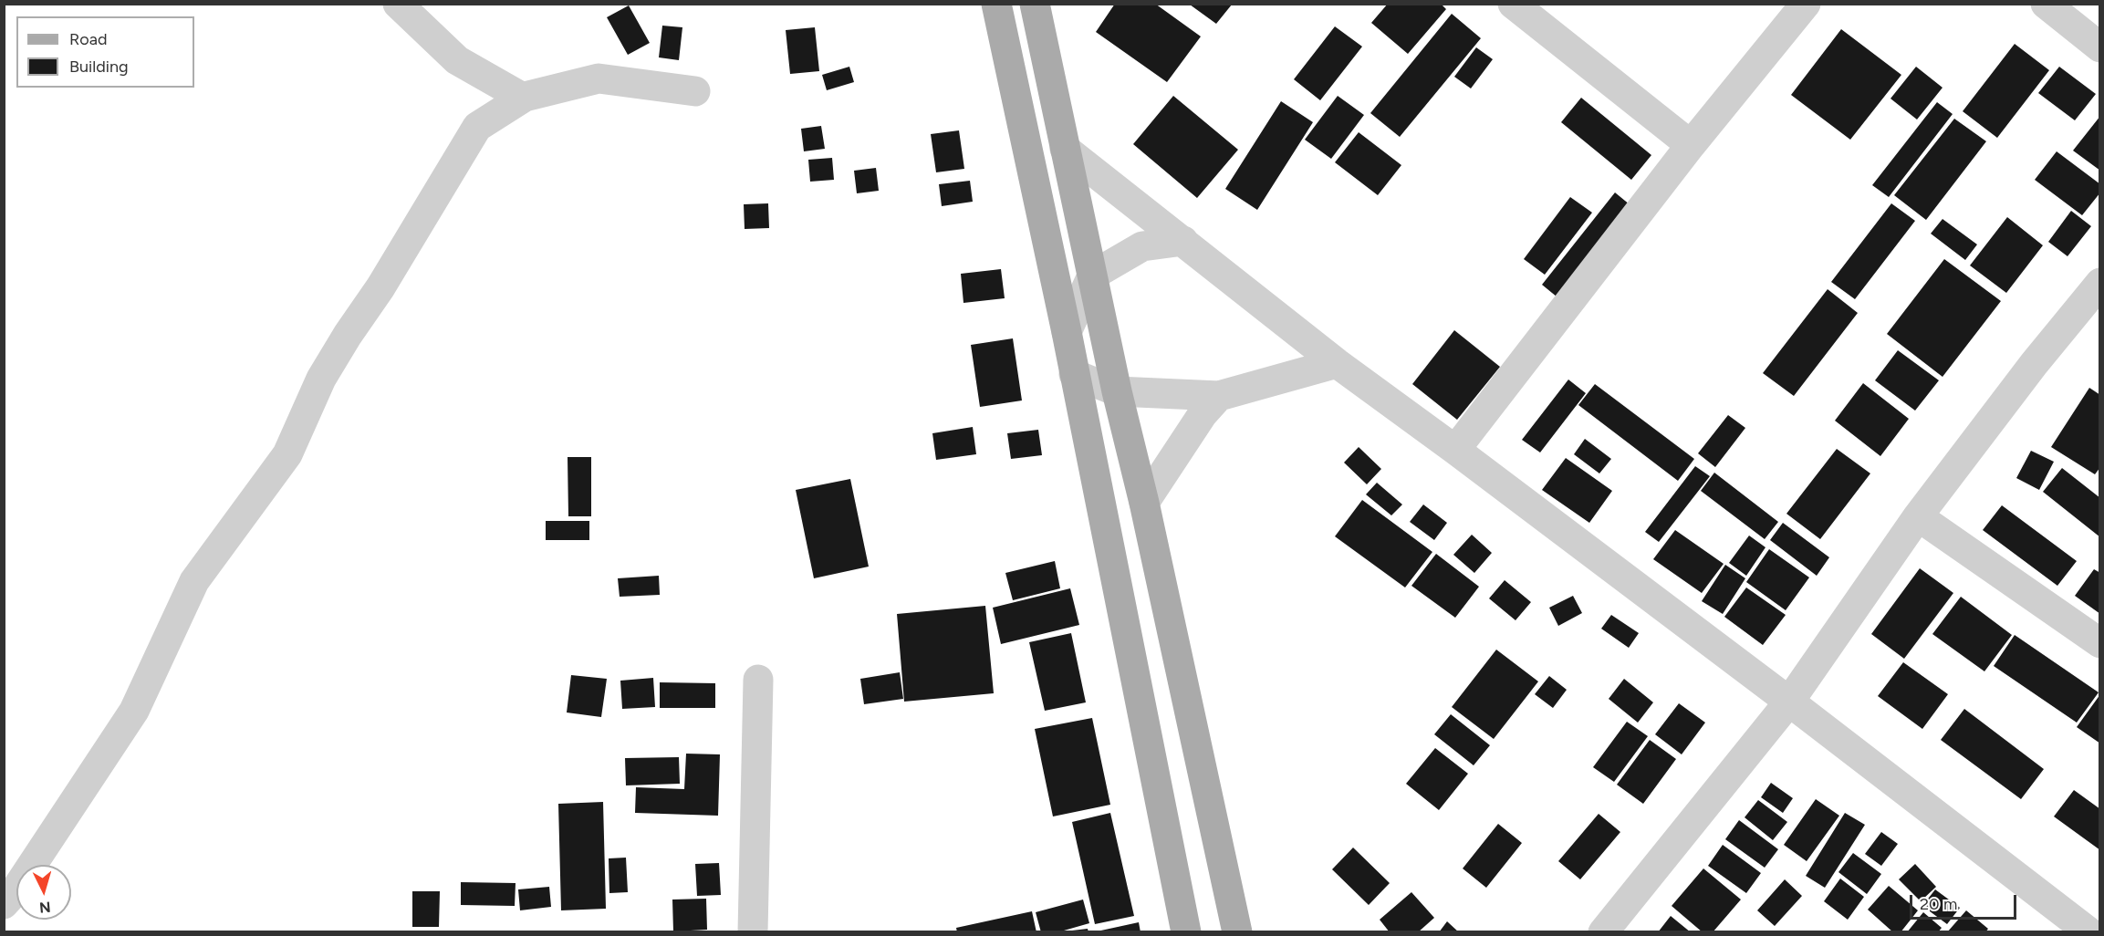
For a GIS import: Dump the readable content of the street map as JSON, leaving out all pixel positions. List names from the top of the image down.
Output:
{
  "legend": ["Road", "Building"],
  "scale_bar": "20 m",
  "north": "bottom"
}
